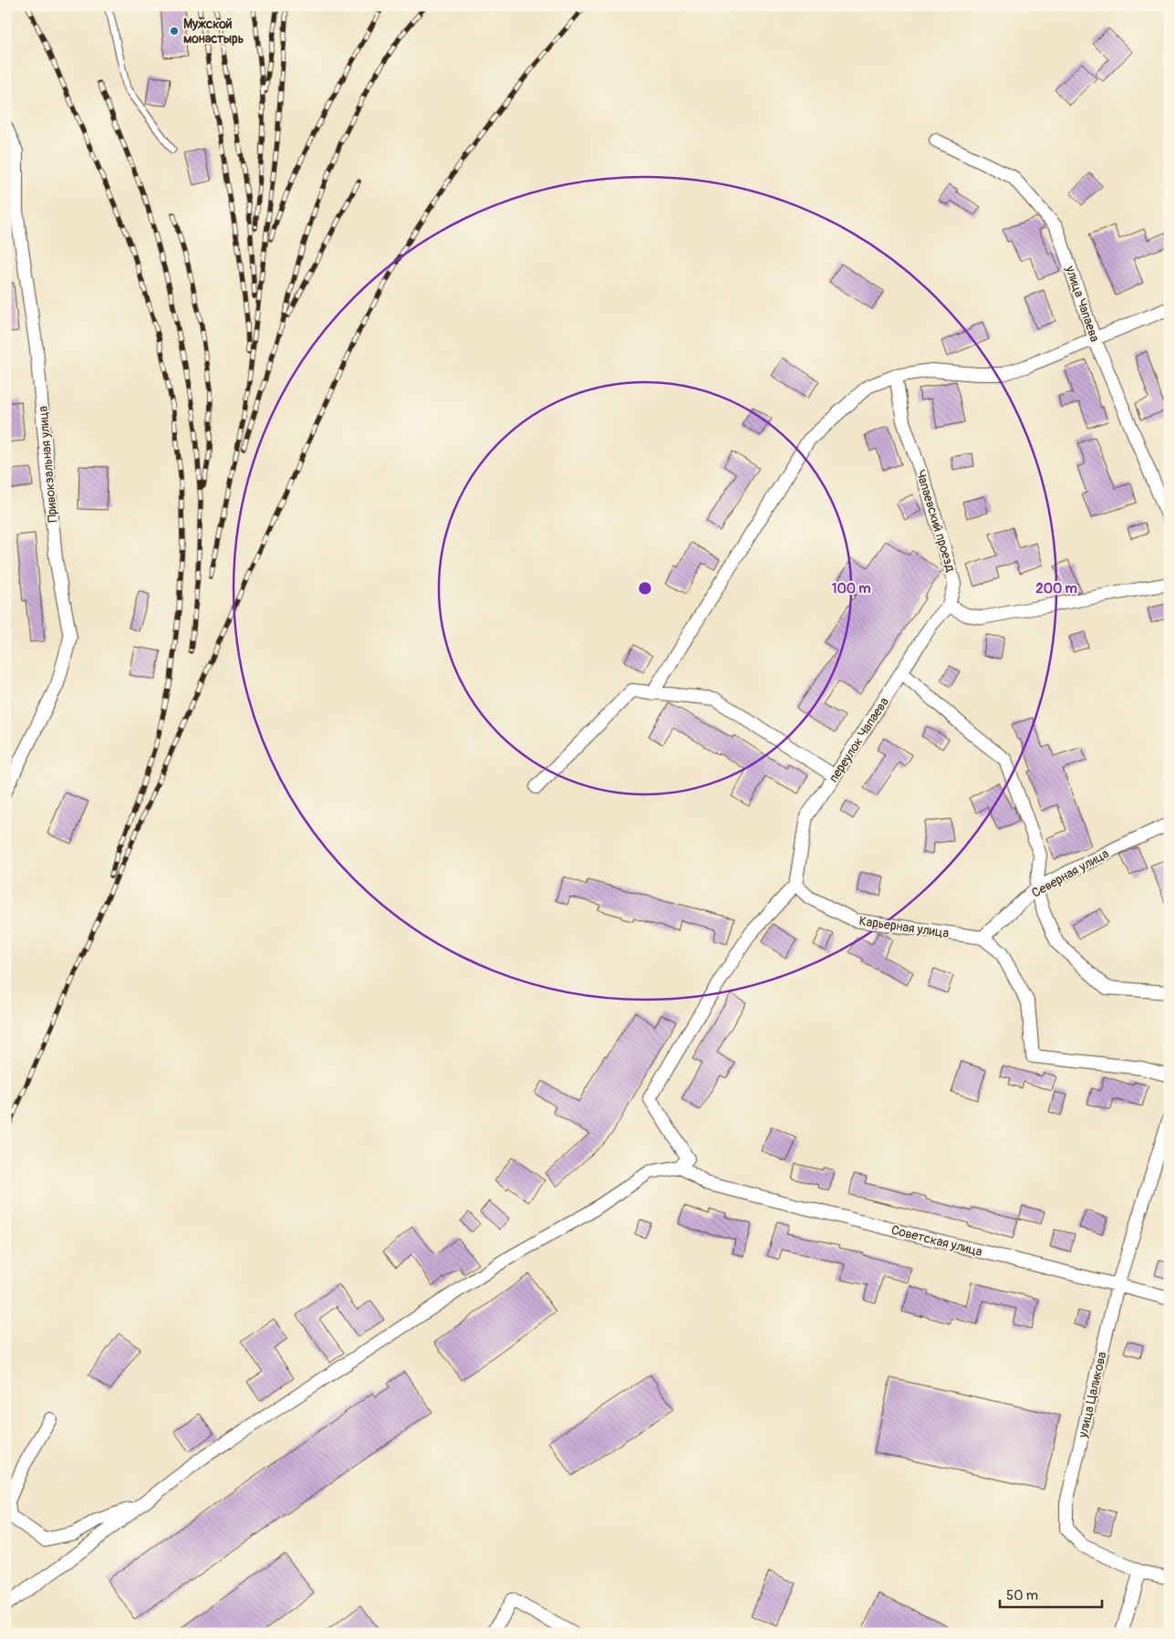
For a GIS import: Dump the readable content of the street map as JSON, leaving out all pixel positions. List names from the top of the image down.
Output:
{
  "streets": {
    "street": [
      "улица Чапаева",
      "Привокзальная улица",
      "Чапаевский проезд",
      "переулок Чапаева",
      "Северная улица",
      "Карьерная улица",
      "Советская улица",
      "улица Цаликова"
    ]
  },
  "crossings": [
    ["Чапаевский проезд", "переулок Чапаева"],
    ["переулок Чапаева", "Карьерная улица"],
    ["Северная улица", "Карьерная улица"],
    ["Советская улица", "улица Цаликова"]
  ],
  "places": ["Мужской монастырь"],
  "scale_bar": "50 m",
  "rings": ["100 m", "200 m"]
}
